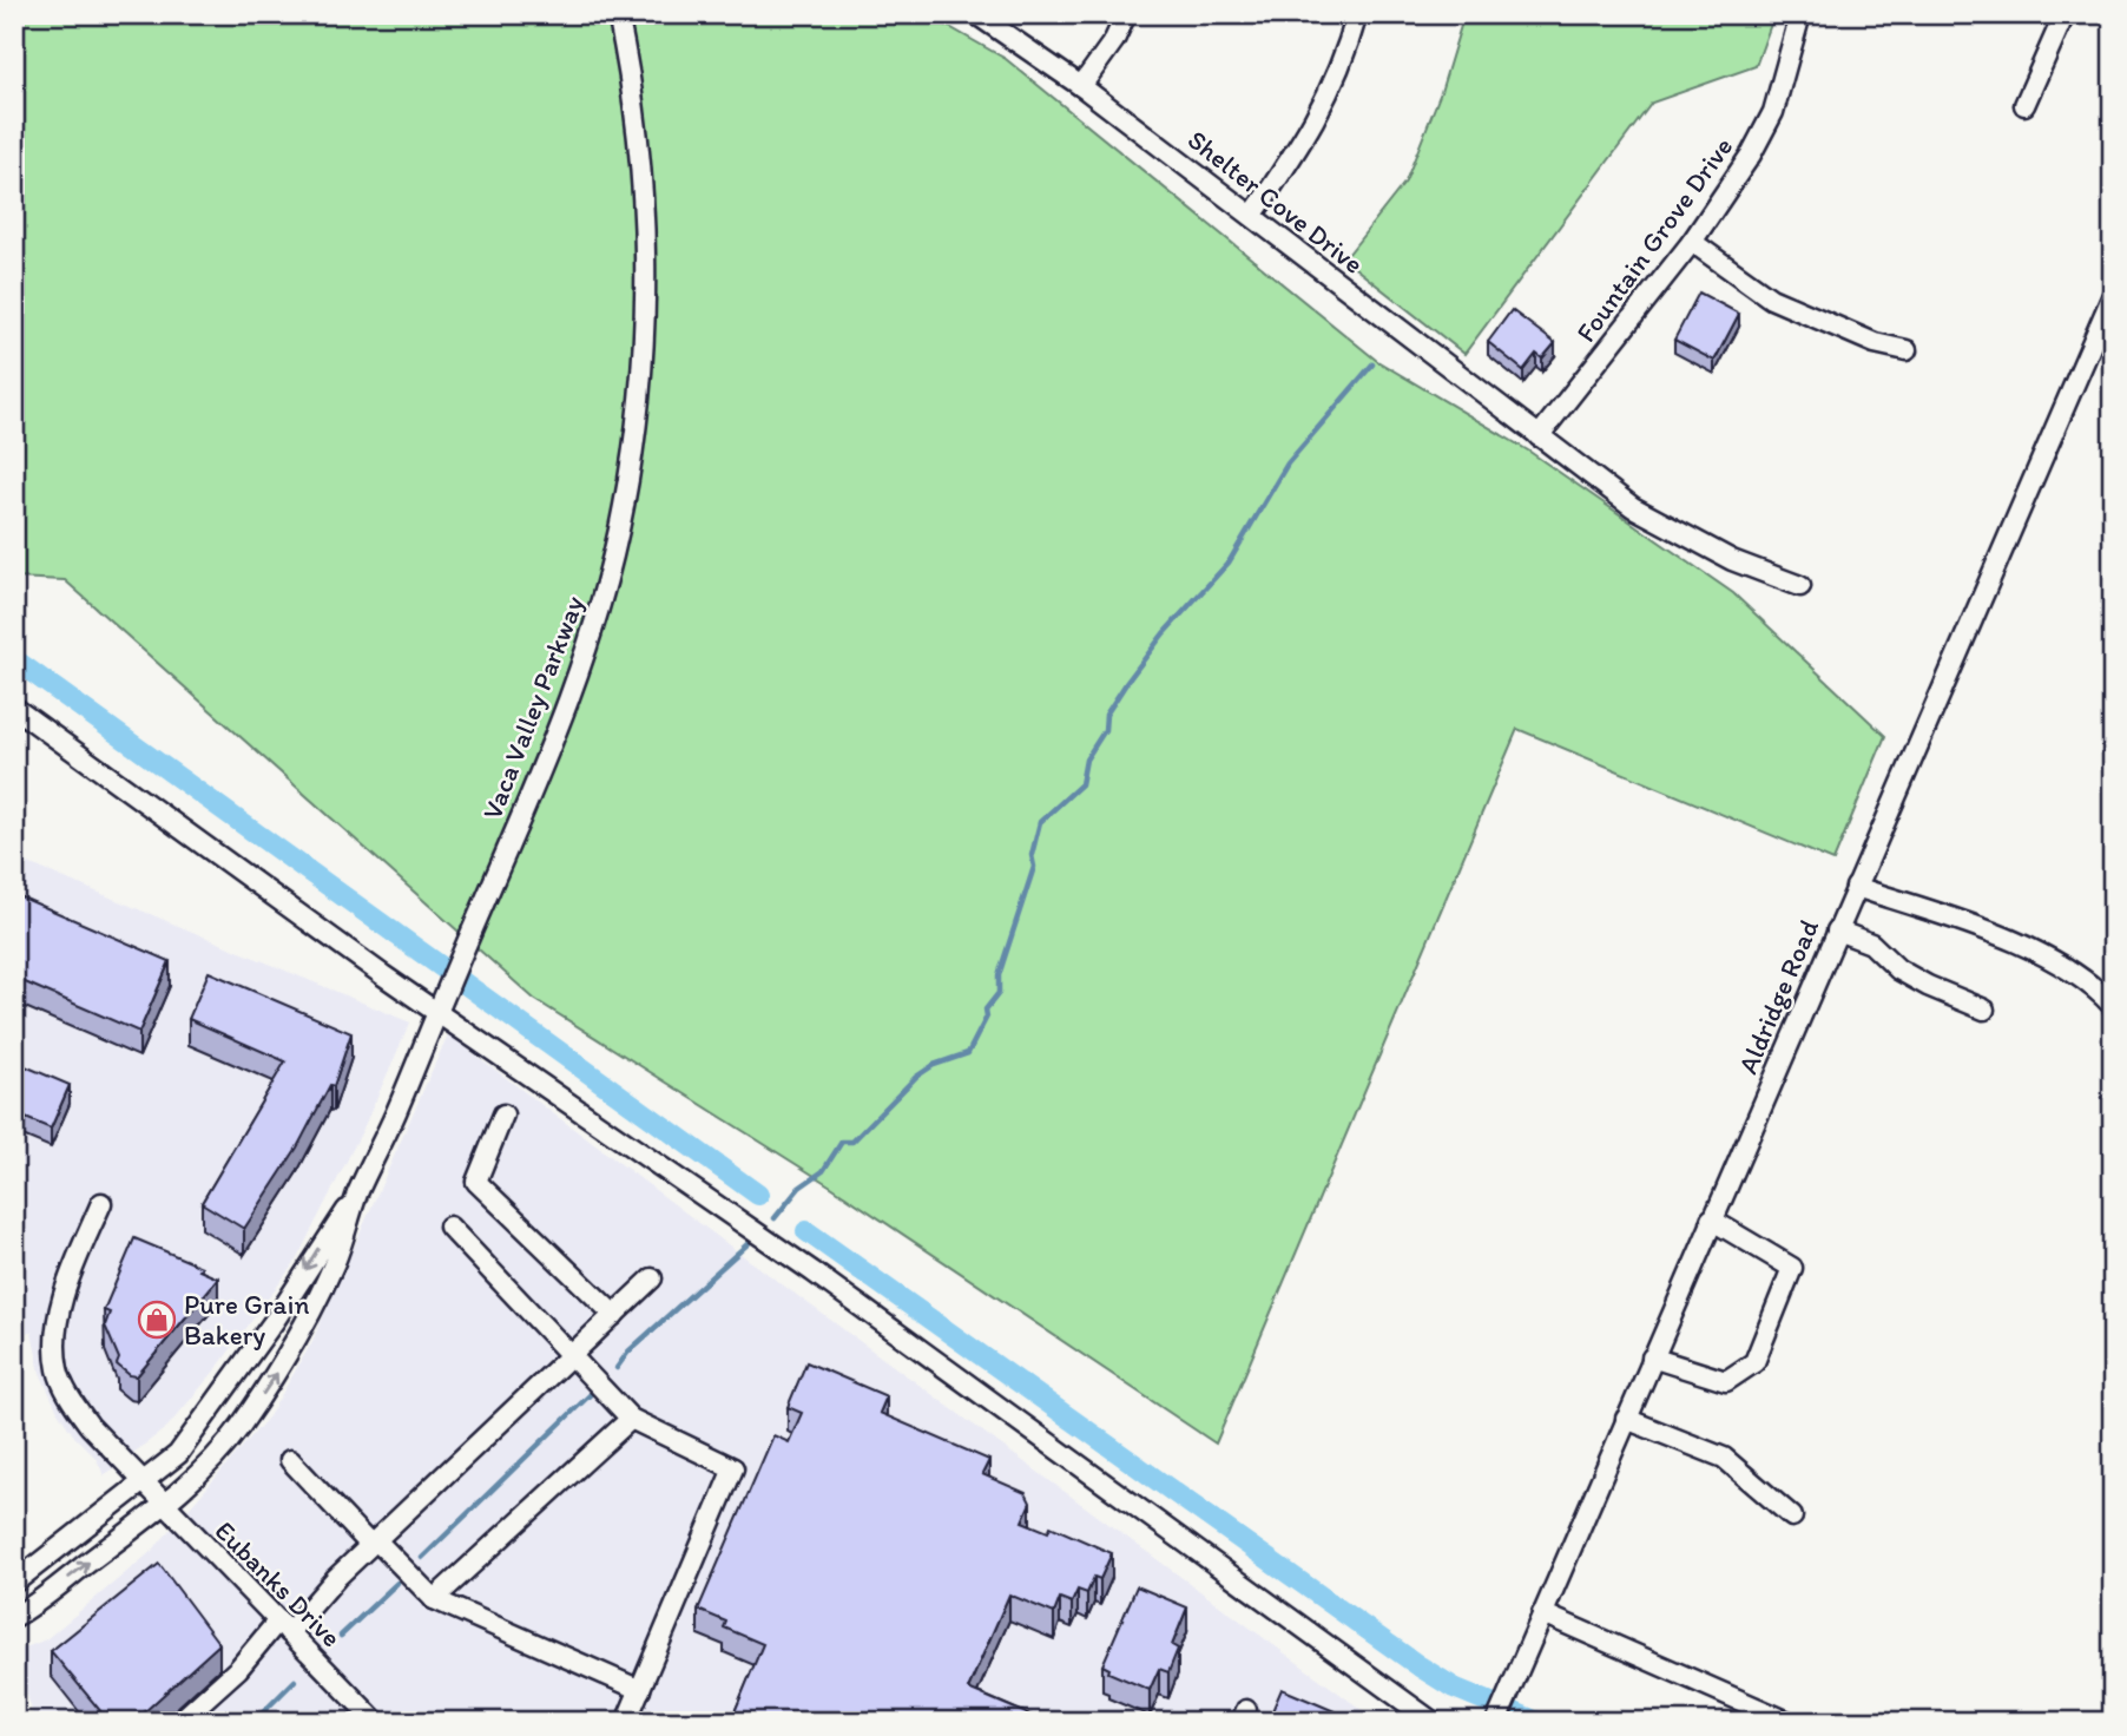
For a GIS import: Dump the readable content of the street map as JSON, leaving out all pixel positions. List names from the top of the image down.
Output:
{
  "streets": {
    "street": [
      "Shelter Cove Drive",
      "Fountain Grove Drive",
      "Vaca Valley Parkway",
      "Aldridge Road",
      "Eubanks Drive"
    ]
  },
  "crossings": [
    ["Shelter Cove Drive", "Fountain Grove Drive"],
    ["Vaca Valley Parkway", "Eubanks Drive"]
  ],
  "places": {
    "shop": ["Pure Grain Bakery"]
  }
}
